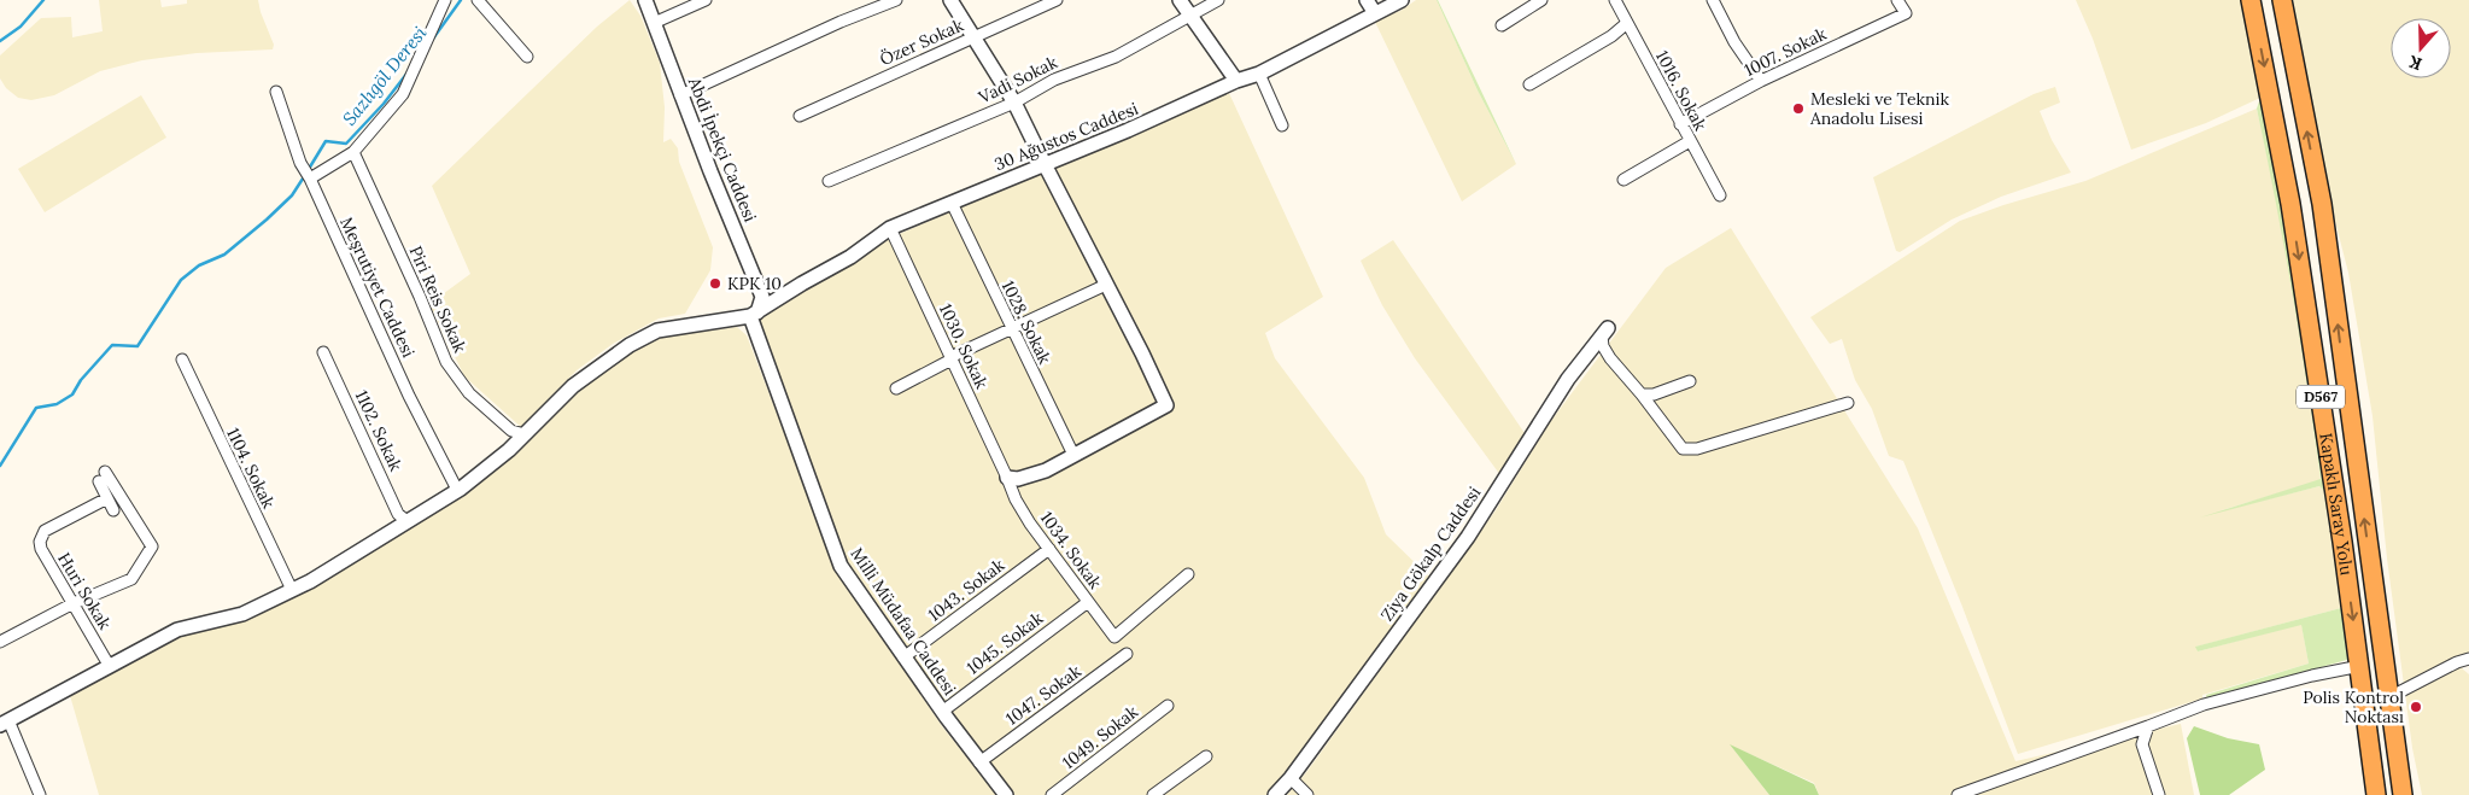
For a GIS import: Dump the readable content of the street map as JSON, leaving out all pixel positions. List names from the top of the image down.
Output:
{
  "streets": {
    "highway": ["D567", "Kapaklı Saray Yolu"],
    "street": [
      "Özer Sokak",
      "1007. Sokak",
      "Vadi Sokak",
      "1016. Sokak",
      "30 Ağustos Caddesi",
      "Abdi İpekçi Caddesi",
      "Meşrutiyet Caddesi",
      "Piri Reis Sokak",
      "1028. Sokak",
      "1030. Sokak",
      "1102. Sokak",
      "1104. Sokak",
      "1034. Sokak",
      "Ziya Gökalp Caddesi",
      "1043. Sokak",
      "Huri Sokak",
      "Milli Müdafaa Caddesi",
      "1045. Sokak",
      "1047. Sokak",
      "1049. Sokak"
    ]
  },
  "crossings": [
    ["1007. Sokak", "1016. Sokak"],
    ["30 Ağustos Caddesi", "Abdi İpekçi Caddesi"],
    ["30 Ağustos Caddesi", "1028. Sokak"],
    ["30 Ağustos Caddesi", "1030. Sokak"],
    ["30 Ağustos Caddesi", "Milli Müdafaa Caddesi"],
    ["Abdi İpekçi Caddesi", "Milli Müdafaa Caddesi"],
    ["1030. Sokak", "1034. Sokak"],
    ["1034. Sokak", "1043. Sokak"],
    ["1034. Sokak", "1045. Sokak"],
    ["1043. Sokak", "Milli Müdafaa Caddesi"],
    ["Milli Müdafaa Caddesi", "1045. Sokak"],
    ["Milli Müdafaa Caddesi", "1047. Sokak"]
  ],
  "water": ["Sazlıgöl Deresi"],
  "places": ["Mesleki ve Teknik Anadolu Lisesi", "KPK 10", "Polis Kontrol Noktası"],
  "north": "bottom"
}
